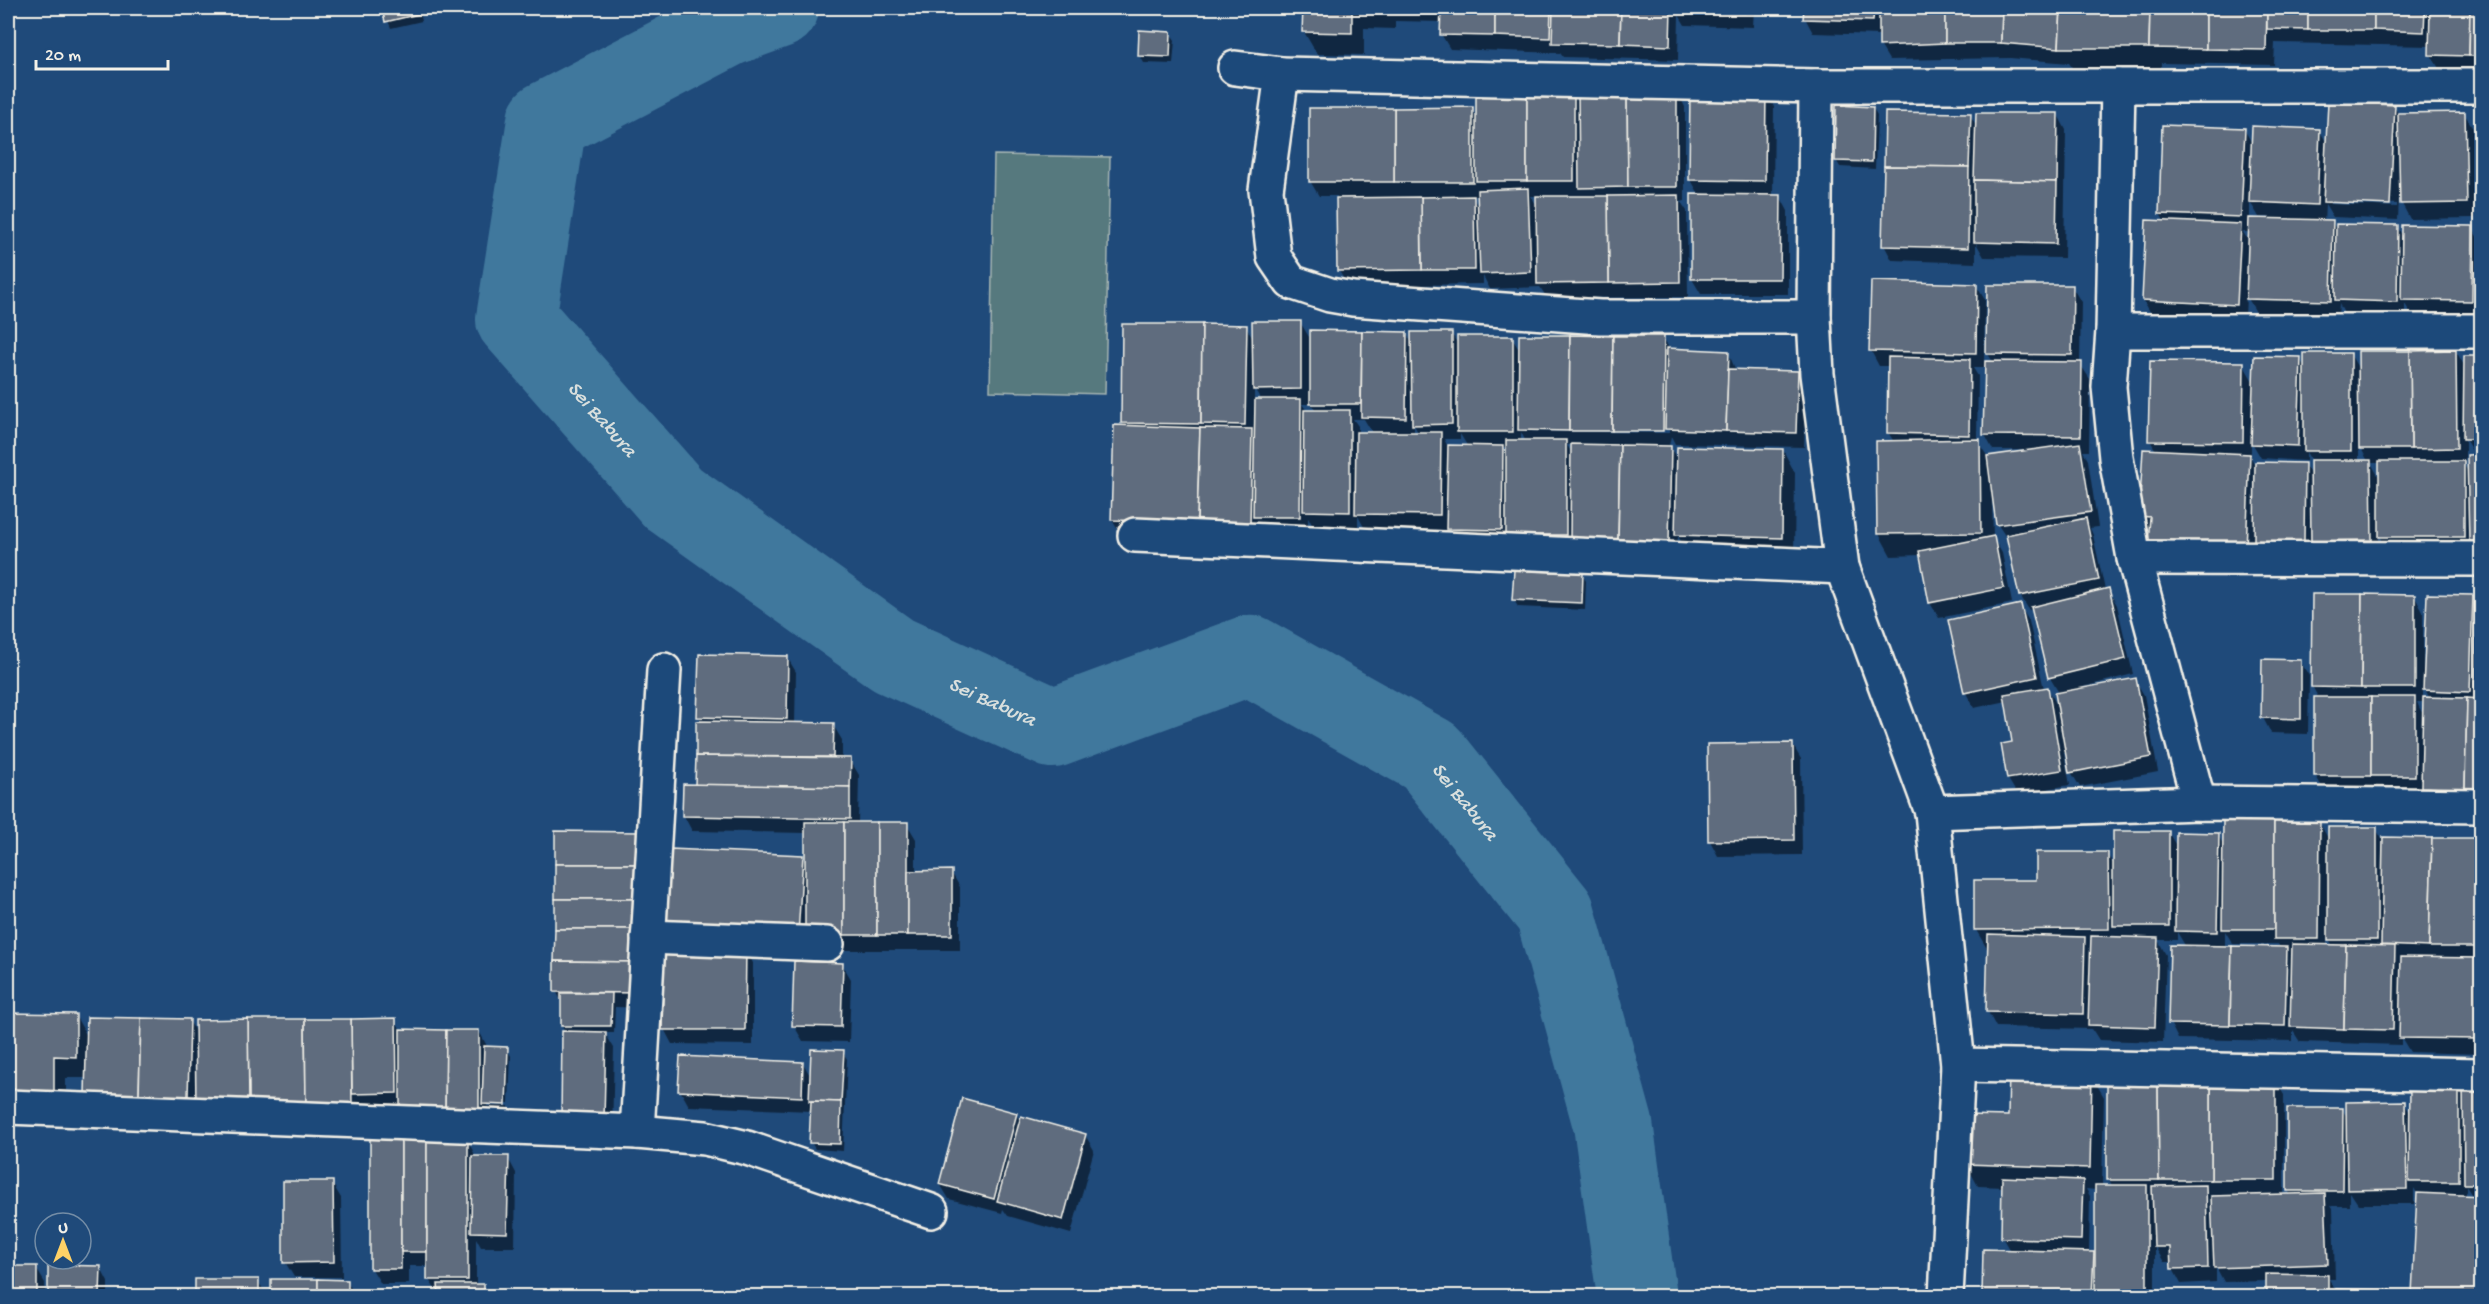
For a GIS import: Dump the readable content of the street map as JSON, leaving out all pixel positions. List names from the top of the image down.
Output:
{
  "water": ["Sei Babura"],
  "scale_bar": "20 m",
  "north": "top"
}
